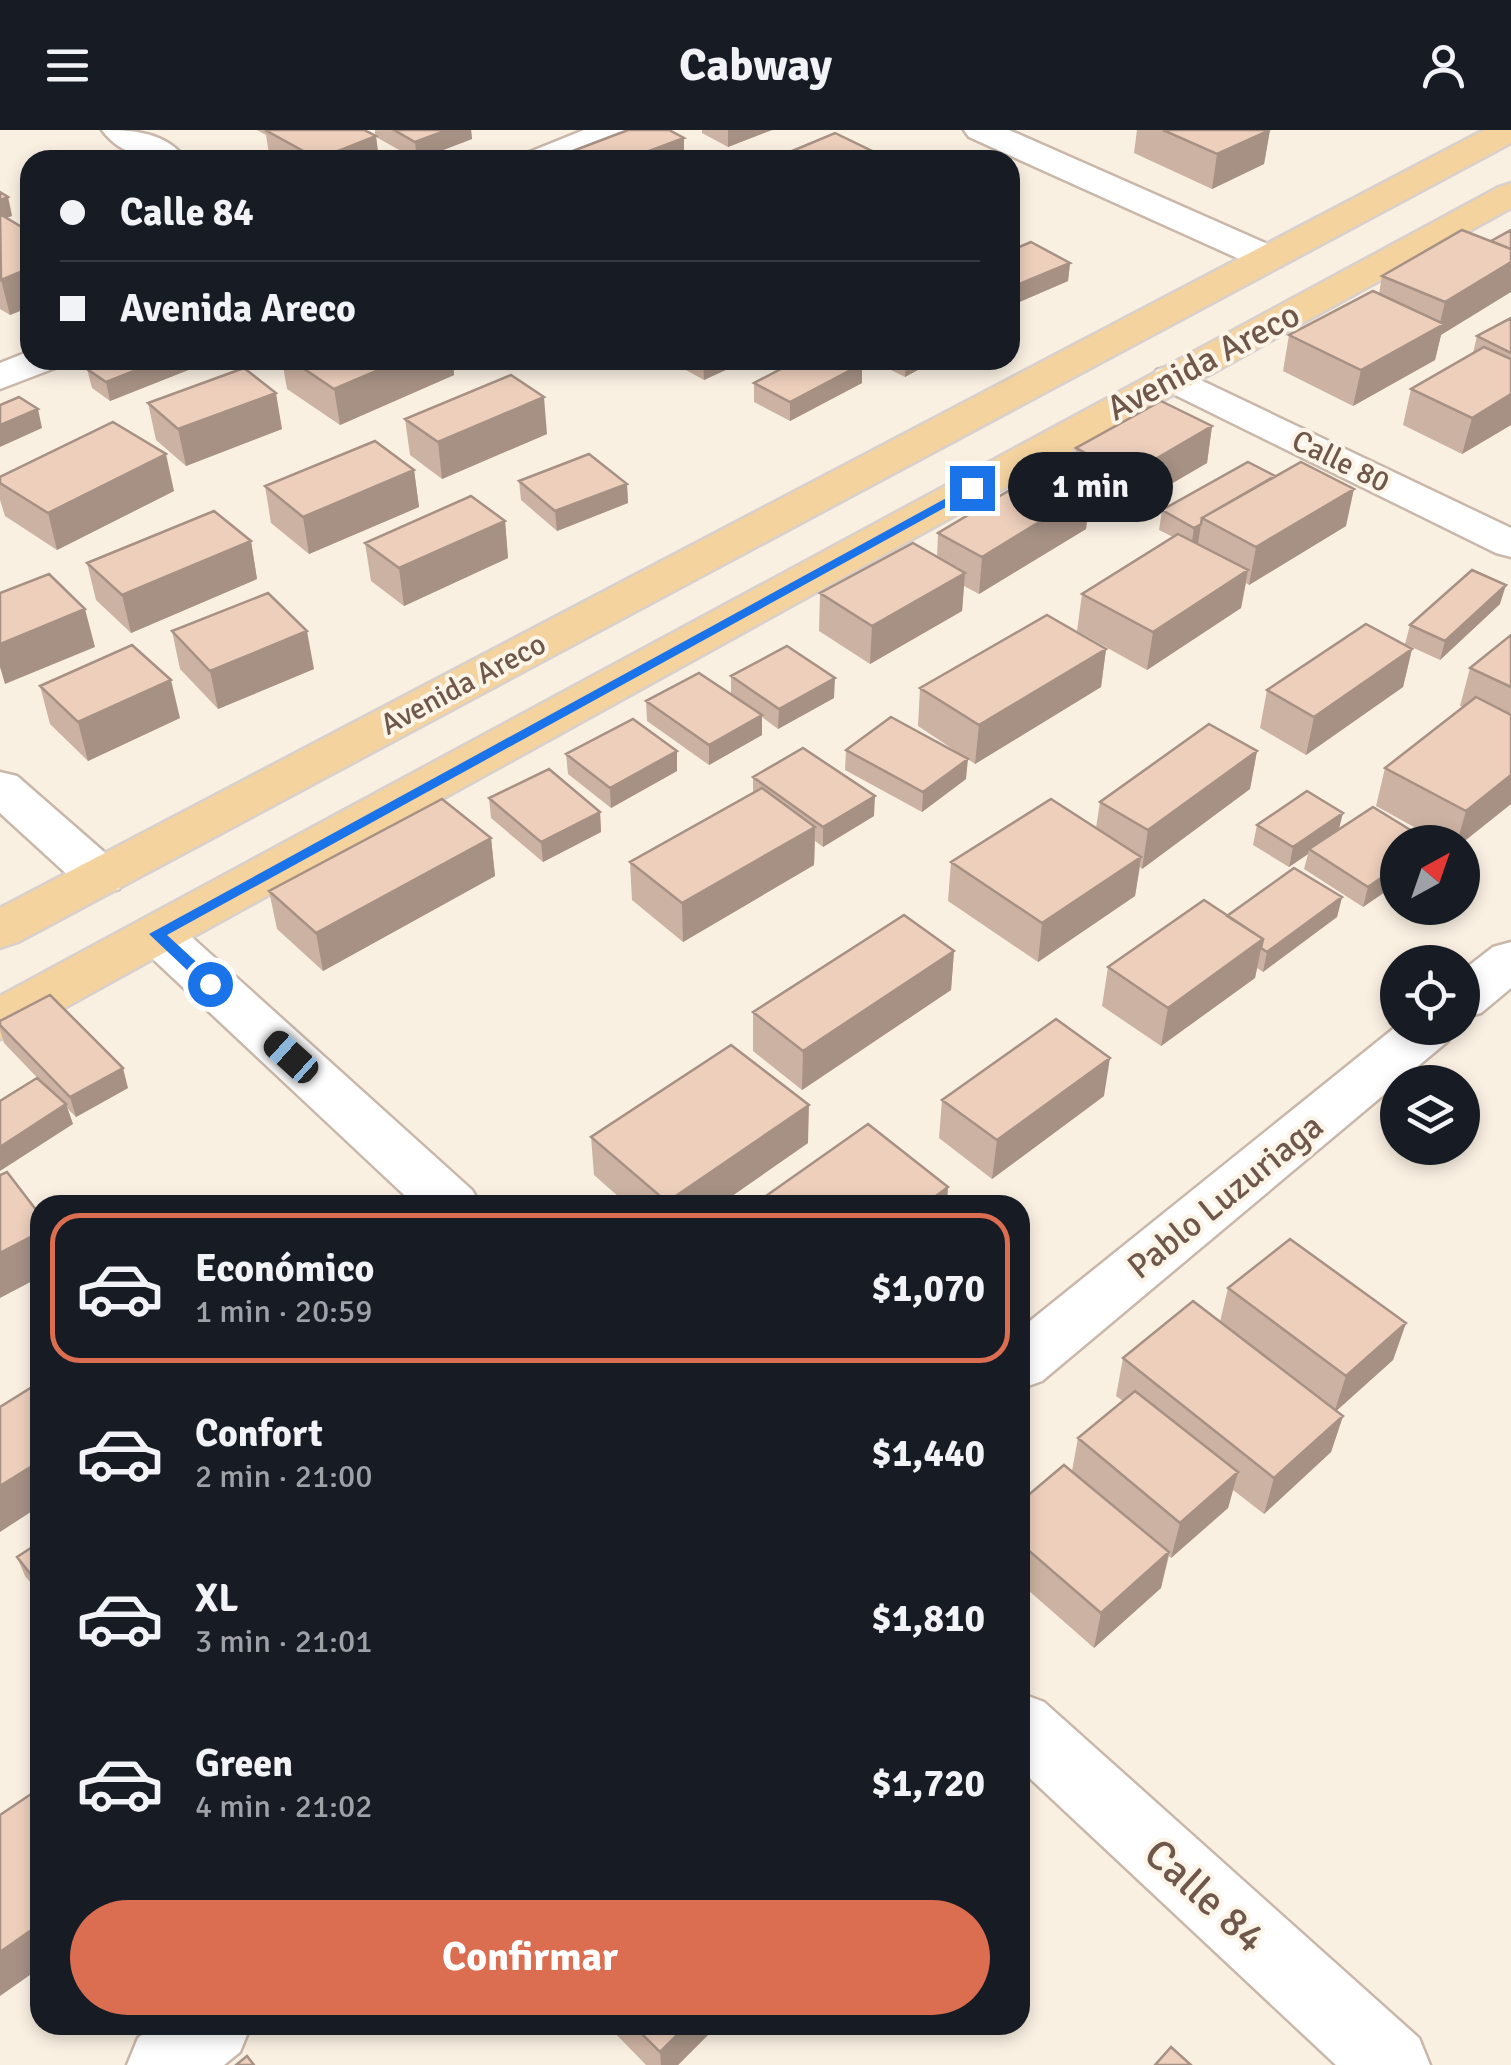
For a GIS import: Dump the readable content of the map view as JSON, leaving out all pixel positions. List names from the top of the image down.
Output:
{
  "streets": {
    "main road": ["Avenida Areco"],
    "street": ["Calle 80", "Pablo Luzuriaga", "Calle 84"]
  },
  "crossings": [
    ["Avenida Areco", "Calle 80"]
  ],
  "north": "top right",
  "page": {
    "header": "Cabway",
    "banner": ["Calle 84", "Avenida Areco"],
    "bubble": "1 min",
    "list": [
      {
        "name": "Económico",
        "note": "1 min · 20:59",
        "value": "$1,070"
      },
      {
        "name": "Confort",
        "note": "2 min · 21:00",
        "value": "$1,440"
      },
      {
        "name": "XL",
        "note": "3 min · 21:01",
        "value": "$1,810"
      },
      {
        "name": "Green",
        "note": "4 min · 21:02",
        "value": "$1,720"
      }
    ],
    "buttons": "Confirmar"
  }
}
